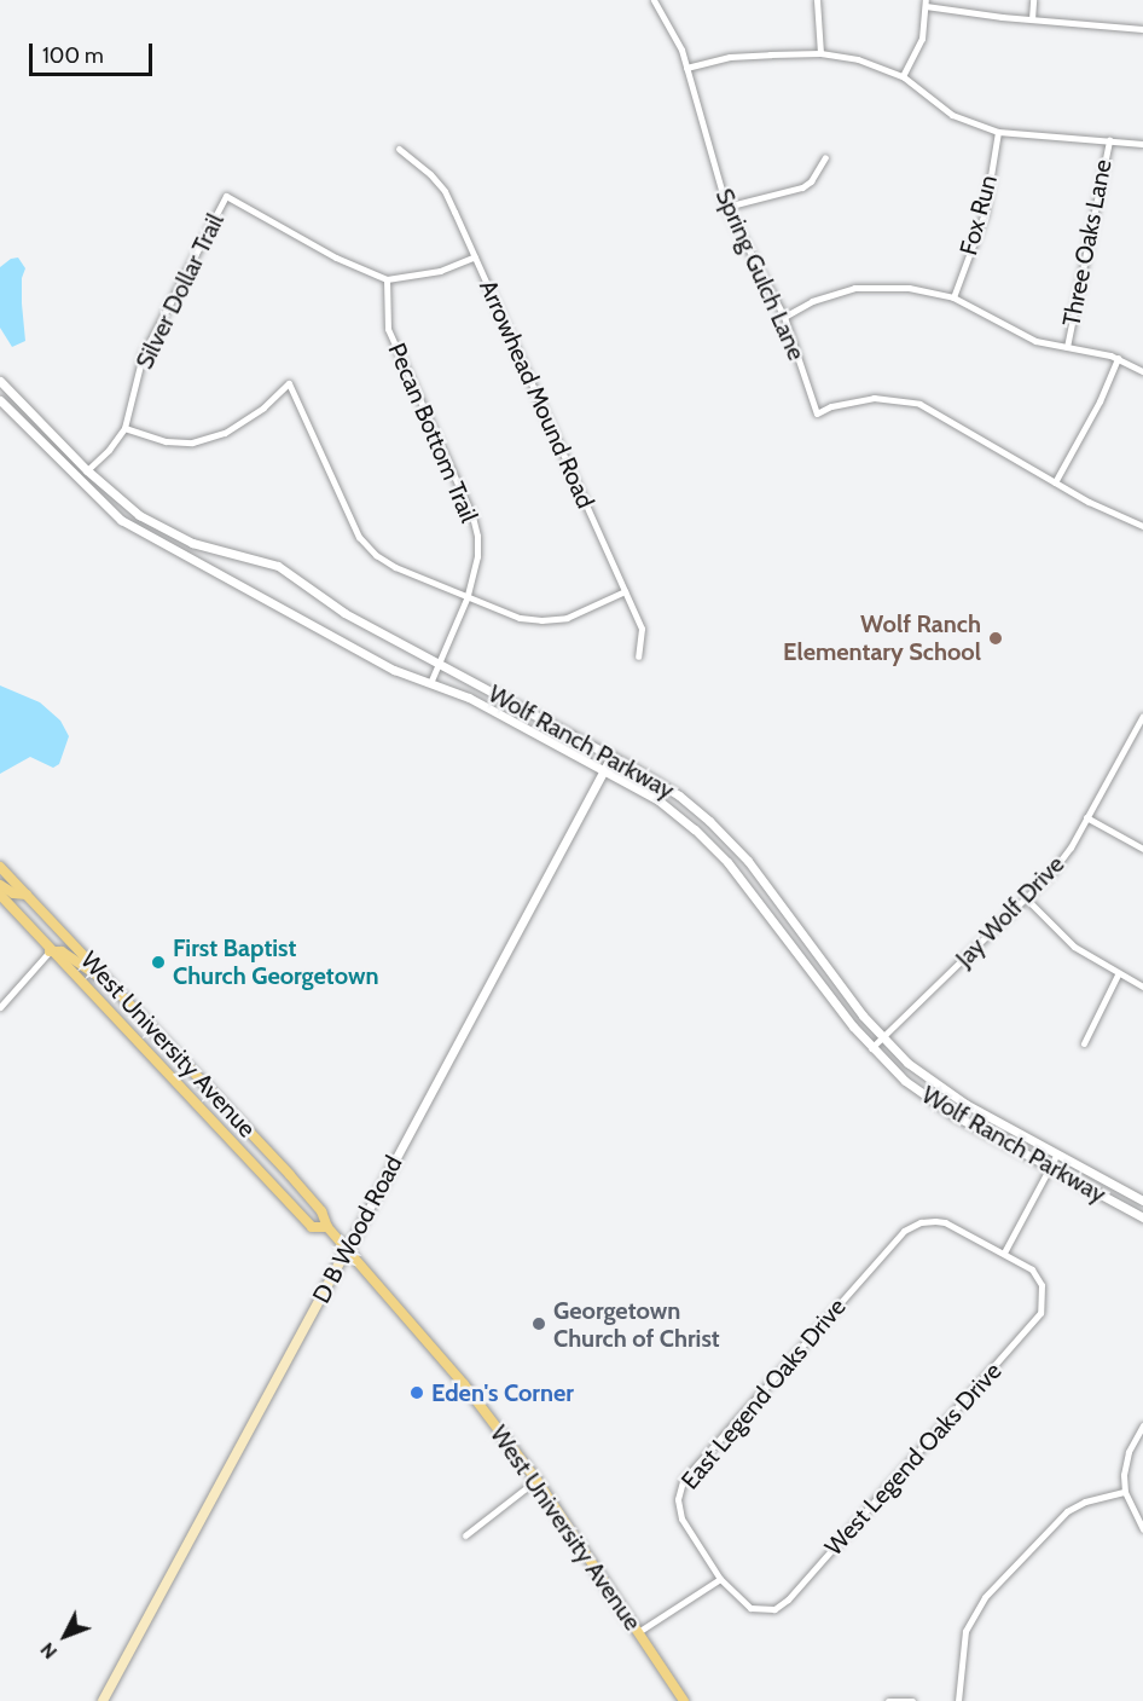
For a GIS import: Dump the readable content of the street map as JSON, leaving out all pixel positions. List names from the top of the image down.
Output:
{
  "streets": {
    "main road": ["West University Avenue", "D B Wood Road"],
    "street": [
      "Fox Run",
      "Three Oaks Lane",
      "Spring Gulch Lane",
      "Silver Dollar Trail",
      "Arrowhead Mound Road",
      "Pecan Bottom Trail",
      "Wolf Ranch Parkway",
      "Jay Wolf Drive",
      "East Legend Oaks Drive",
      "West Legend Oaks Drive"
    ]
  },
  "crossings": [
    ["Silver Dollar Trail", "Pecan Bottom Trail"],
    ["Silver Dollar Trail", "Wolf Ranch Parkway"],
    ["Pecan Bottom Trail", "Wolf Ranch Parkway"],
    ["Wolf Ranch Parkway", "Jay Wolf Drive"],
    ["Wolf Ranch Parkway", "D B Wood Road"],
    ["West University Avenue", "D B Wood Road"],
    ["East Legend Oaks Drive", "West Legend Oaks Drive"]
  ],
  "places": [
    "Wolf Ranch Elementary School",
    "First Baptist Church Georgetown",
    "Georgetown Church of Christ",
    "Eden's Corner"
  ],
  "scale_bar": "100 m",
  "north": "bottom left"
}
